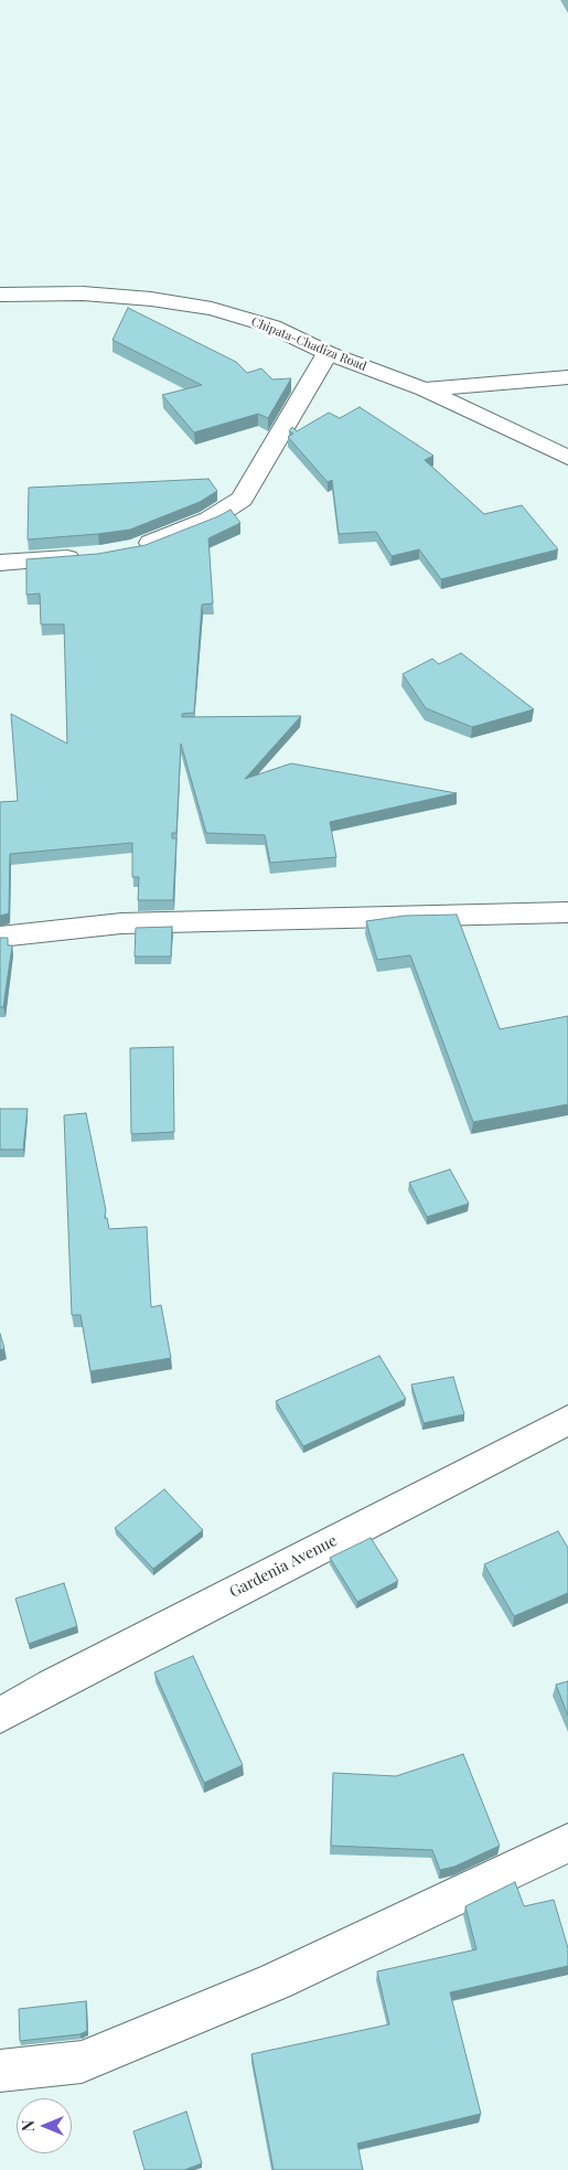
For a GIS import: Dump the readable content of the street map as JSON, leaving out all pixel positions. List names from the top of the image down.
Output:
{
  "streets": {
    "street": ["Chipata-Chadiza Road", "Gardenia Avenue"]
  },
  "north": "left"
}
